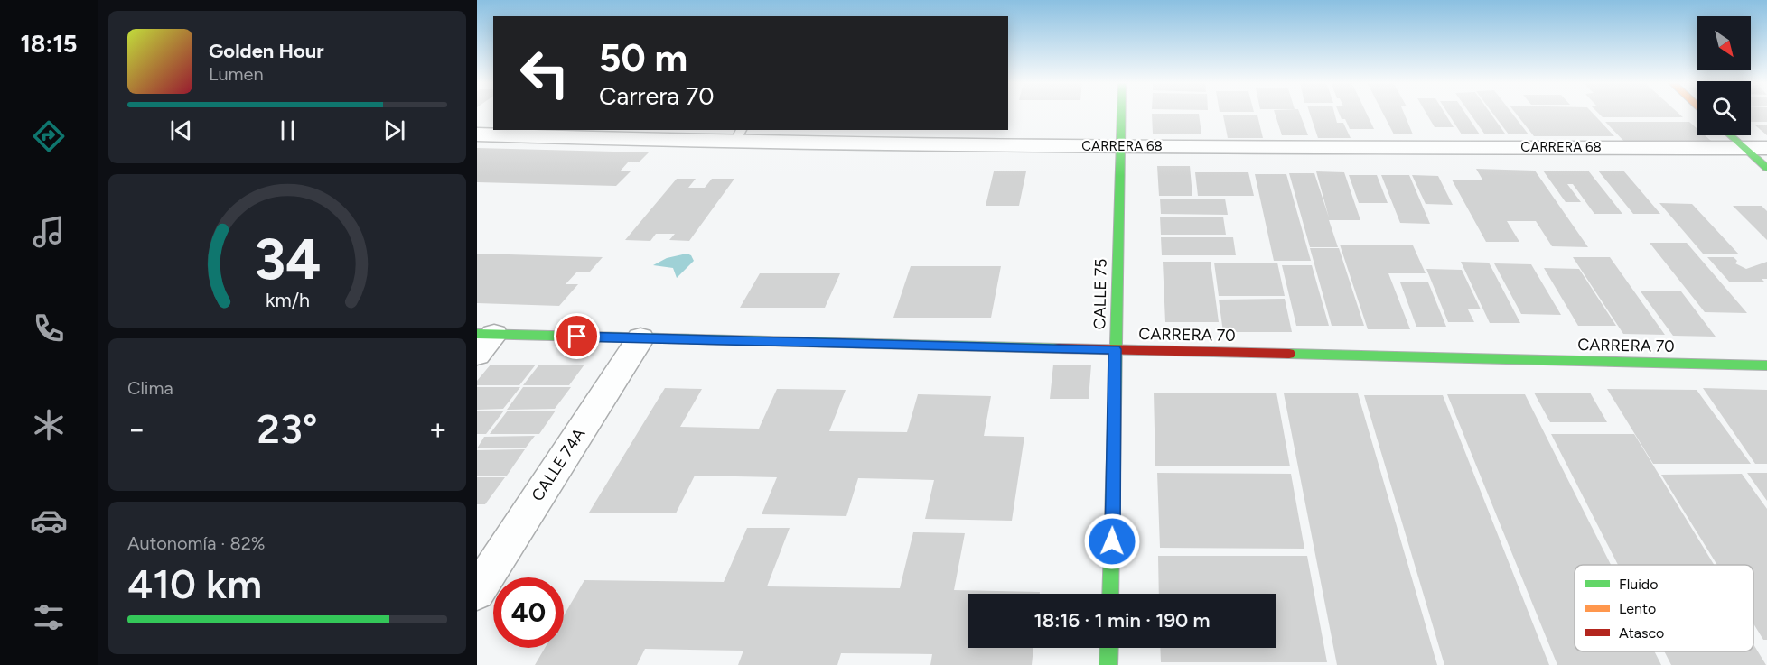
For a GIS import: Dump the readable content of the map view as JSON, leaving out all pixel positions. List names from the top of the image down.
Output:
{
  "streets": {
    "street": [
      "CARRERA 68",
      "CALLE 75",
      "CARRERA 70",
      "CALLE 74A"
    ]
  },
  "crossings": [
    ["CARRERA 68", "CALLE 75"],
    ["CALLE 75", "CARRERA 70"],
    ["CARRERA 70", "CALLE 74A"]
  ],
  "legend": ["Fluido", "Lento", "Atasco"],
  "north": "bottom right",
  "page": {
    "tabs": "18:15",
    "turn": ["50 m", "Carrera 70"],
    "song": ["Golden Hour", "Lumen"],
    "tile": [
      "Clima",
      ["Autonomía · 82%", "410 km"]
    ],
    "heat": ["−", "23°", "+"],
    "limit": "40",
    "trip": "18:16 · 1 min · 190 m",
    "gauge": ["34", "km/h"]
  }
}
